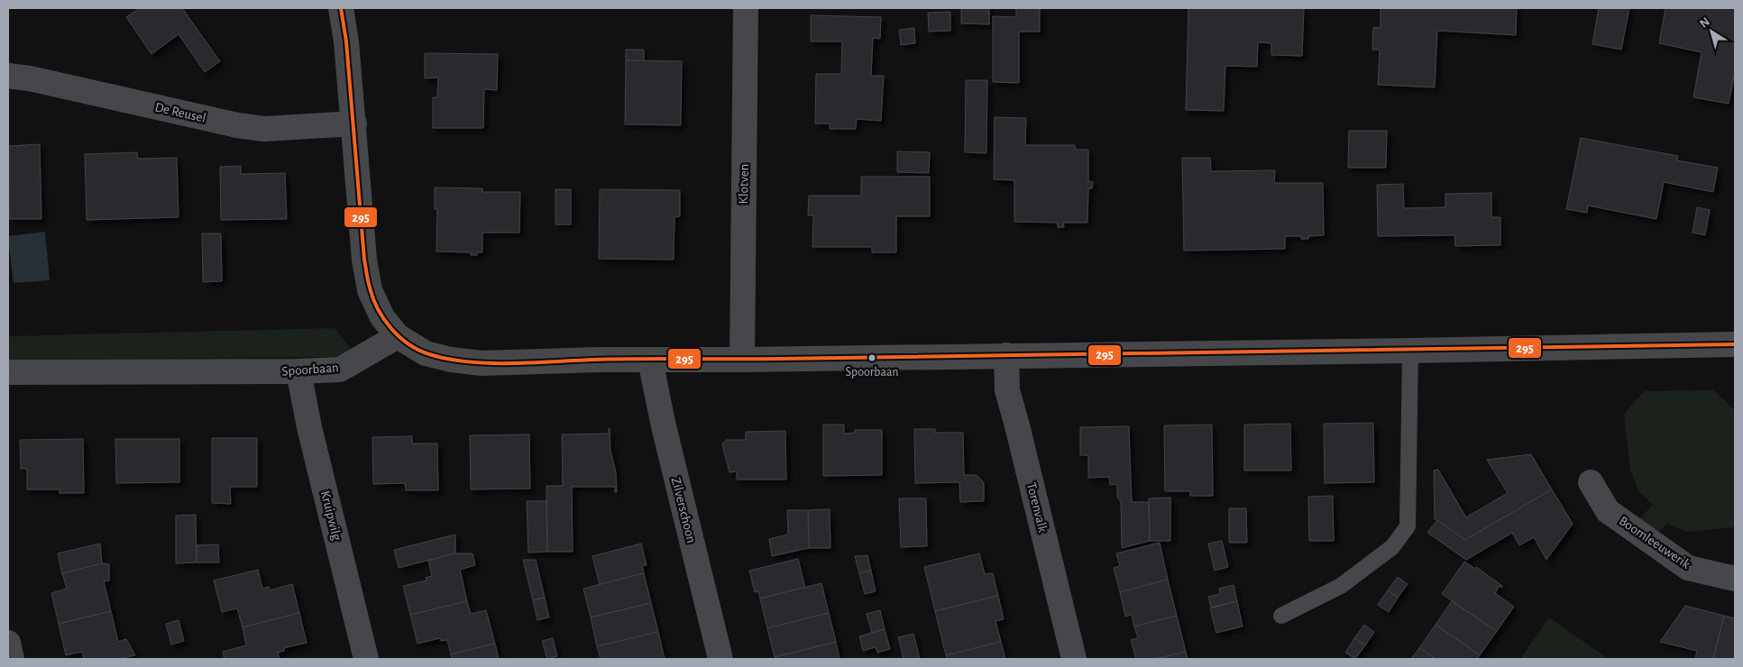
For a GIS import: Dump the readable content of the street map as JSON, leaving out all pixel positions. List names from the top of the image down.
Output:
{
  "streets": {
    "street": [
      "De Reusel",
      "Klotven",
      "Spoorbaan",
      "Torenvalk",
      "Zilverschoon",
      "Kruipwilg",
      "Boomleeuwerik"
    ]
  },
  "crossings": [
    ["Spoorbaan", "Kruipwilg"]
  ],
  "places": ["Spoorbaan"],
  "lines": ["transit line 295"],
  "north": "top left"
}
